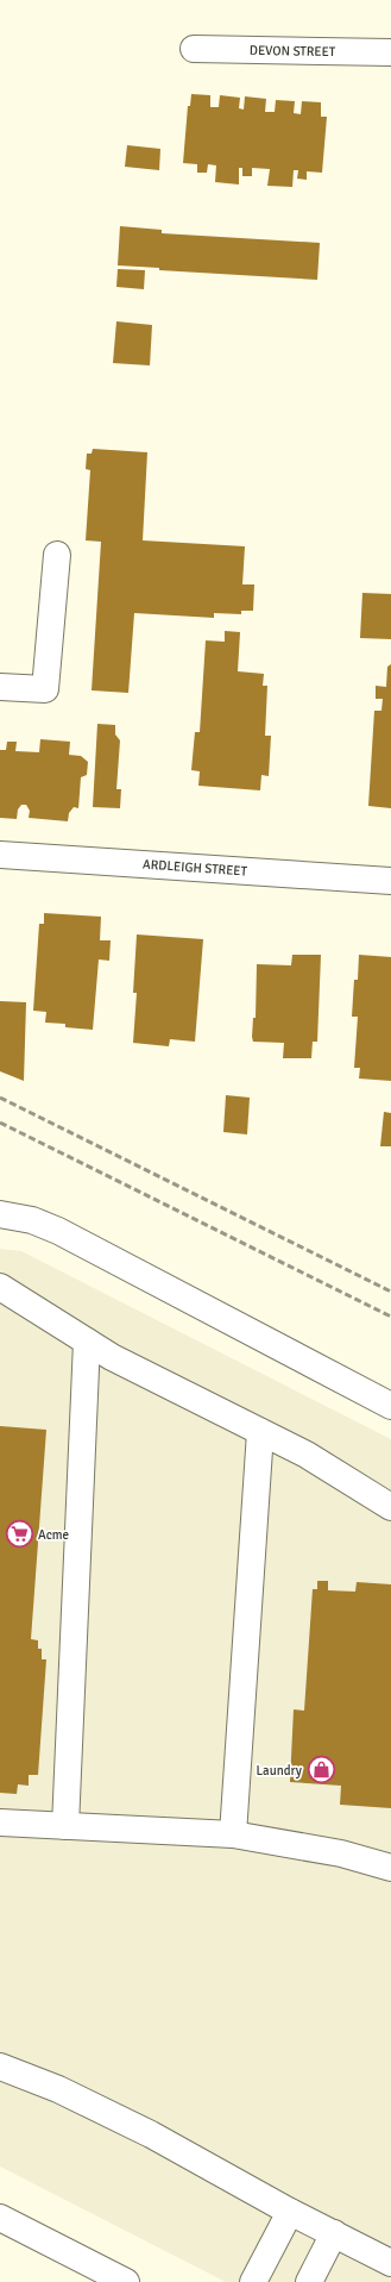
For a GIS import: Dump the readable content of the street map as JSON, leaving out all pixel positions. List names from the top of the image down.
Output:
{
  "streets": {
    "street": ["DEVON STREET", "ARDLEIGH STREET"]
  },
  "places": {
    "supermarket": ["Acme"],
    "shop": ["Laundry"]
  }
}
